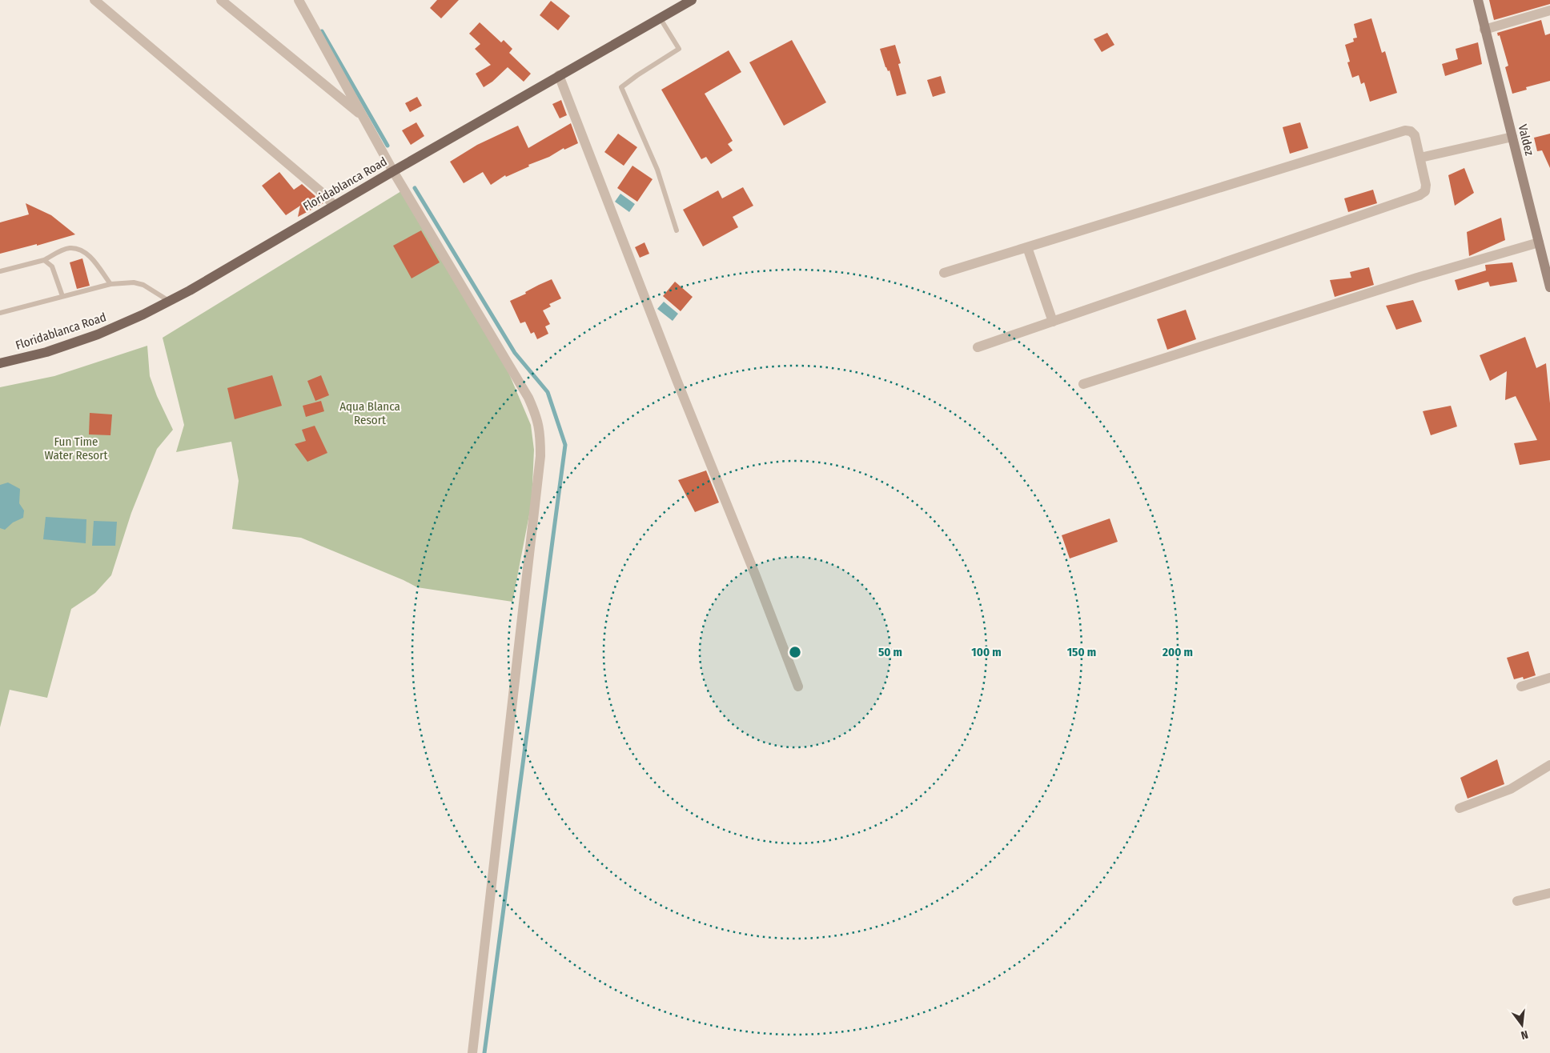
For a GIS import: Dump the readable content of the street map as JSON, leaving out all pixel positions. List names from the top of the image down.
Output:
{
  "streets": {
    "main road": ["Floridablanca Road"],
    "street": ["Valdez"]
  },
  "parks": ["Aqua Blanca Resort", "Fun Time Water Resort"],
  "north": "bottom",
  "rings": [
    "50 m",
    "100 m",
    "150 m",
    "200 m"
  ]
}
